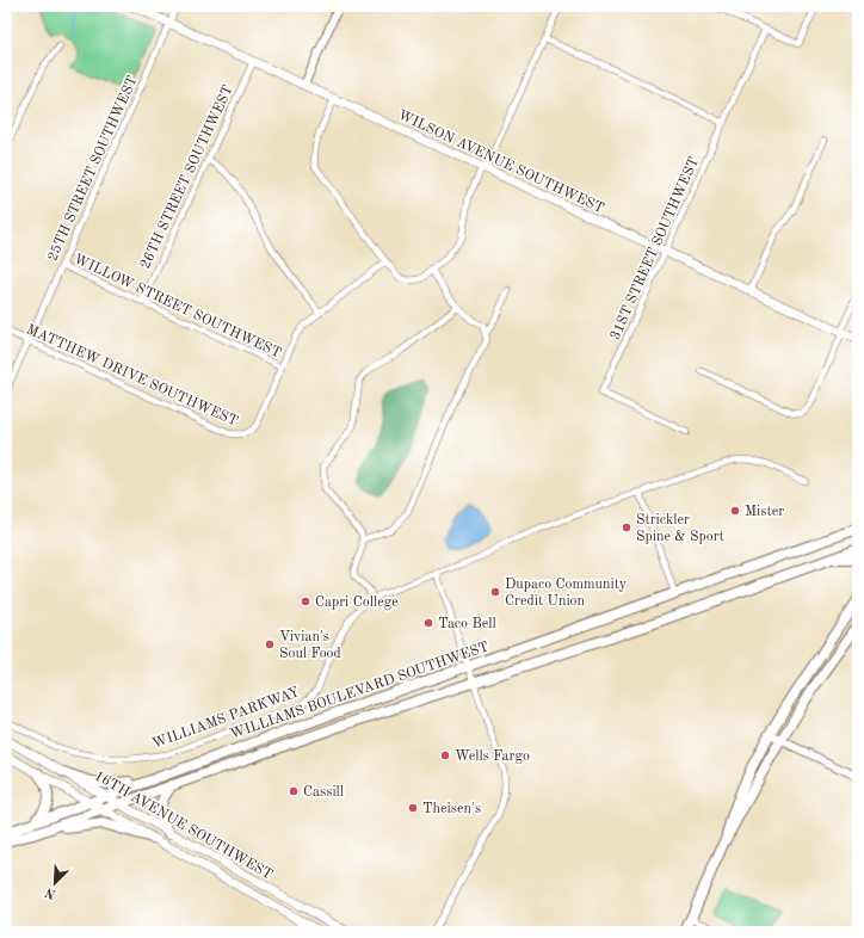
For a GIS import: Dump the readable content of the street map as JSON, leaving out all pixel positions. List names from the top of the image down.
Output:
{
  "streets": {
    "main road": ["WILSON AVENUE SOUTHWEST", "WILLIAMS BOULEVARD SOUTHWEST", "16TH AVENUE SOUTHWEST"],
    "street": [
      "25TH STREET SOUTHWEST",
      "26TH STREET SOUTHWEST",
      "31ST STREET SOUTHWEST",
      "WILLOW STREET SOUTHWEST",
      "MATTHEW DRIVE SOUTHWEST",
      "WILLIAMS PARKWAY"
    ]
  },
  "crossings": [
    ["WILSON AVENUE SOUTHWEST", "25TH STREET SOUTHWEST"],
    ["WILSON AVENUE SOUTHWEST", "26TH STREET SOUTHWEST"],
    ["WILSON AVENUE SOUTHWEST", "31ST STREET SOUTHWEST"],
    ["25TH STREET SOUTHWEST", "WILLOW STREET SOUTHWEST"],
    ["25TH STREET SOUTHWEST", "MATTHEW DRIVE SOUTHWEST"],
    ["26TH STREET SOUTHWEST", "WILLOW STREET SOUTHWEST"],
    ["WILLOW STREET SOUTHWEST", "MATTHEW DRIVE SOUTHWEST"],
    ["WILLIAMS BOULEVARD SOUTHWEST", "16TH AVENUE SOUTHWEST"]
  ],
  "places": [
    "Mister",
    "Strickler Spine & Sport",
    "Dupaco Community Credit Union",
    "Capri College",
    "Taco Bell",
    "Vivian's Soul Food",
    "Wells Fargo",
    "Cassill",
    "Theisen's"
  ],
  "north": "bottom left"
}
